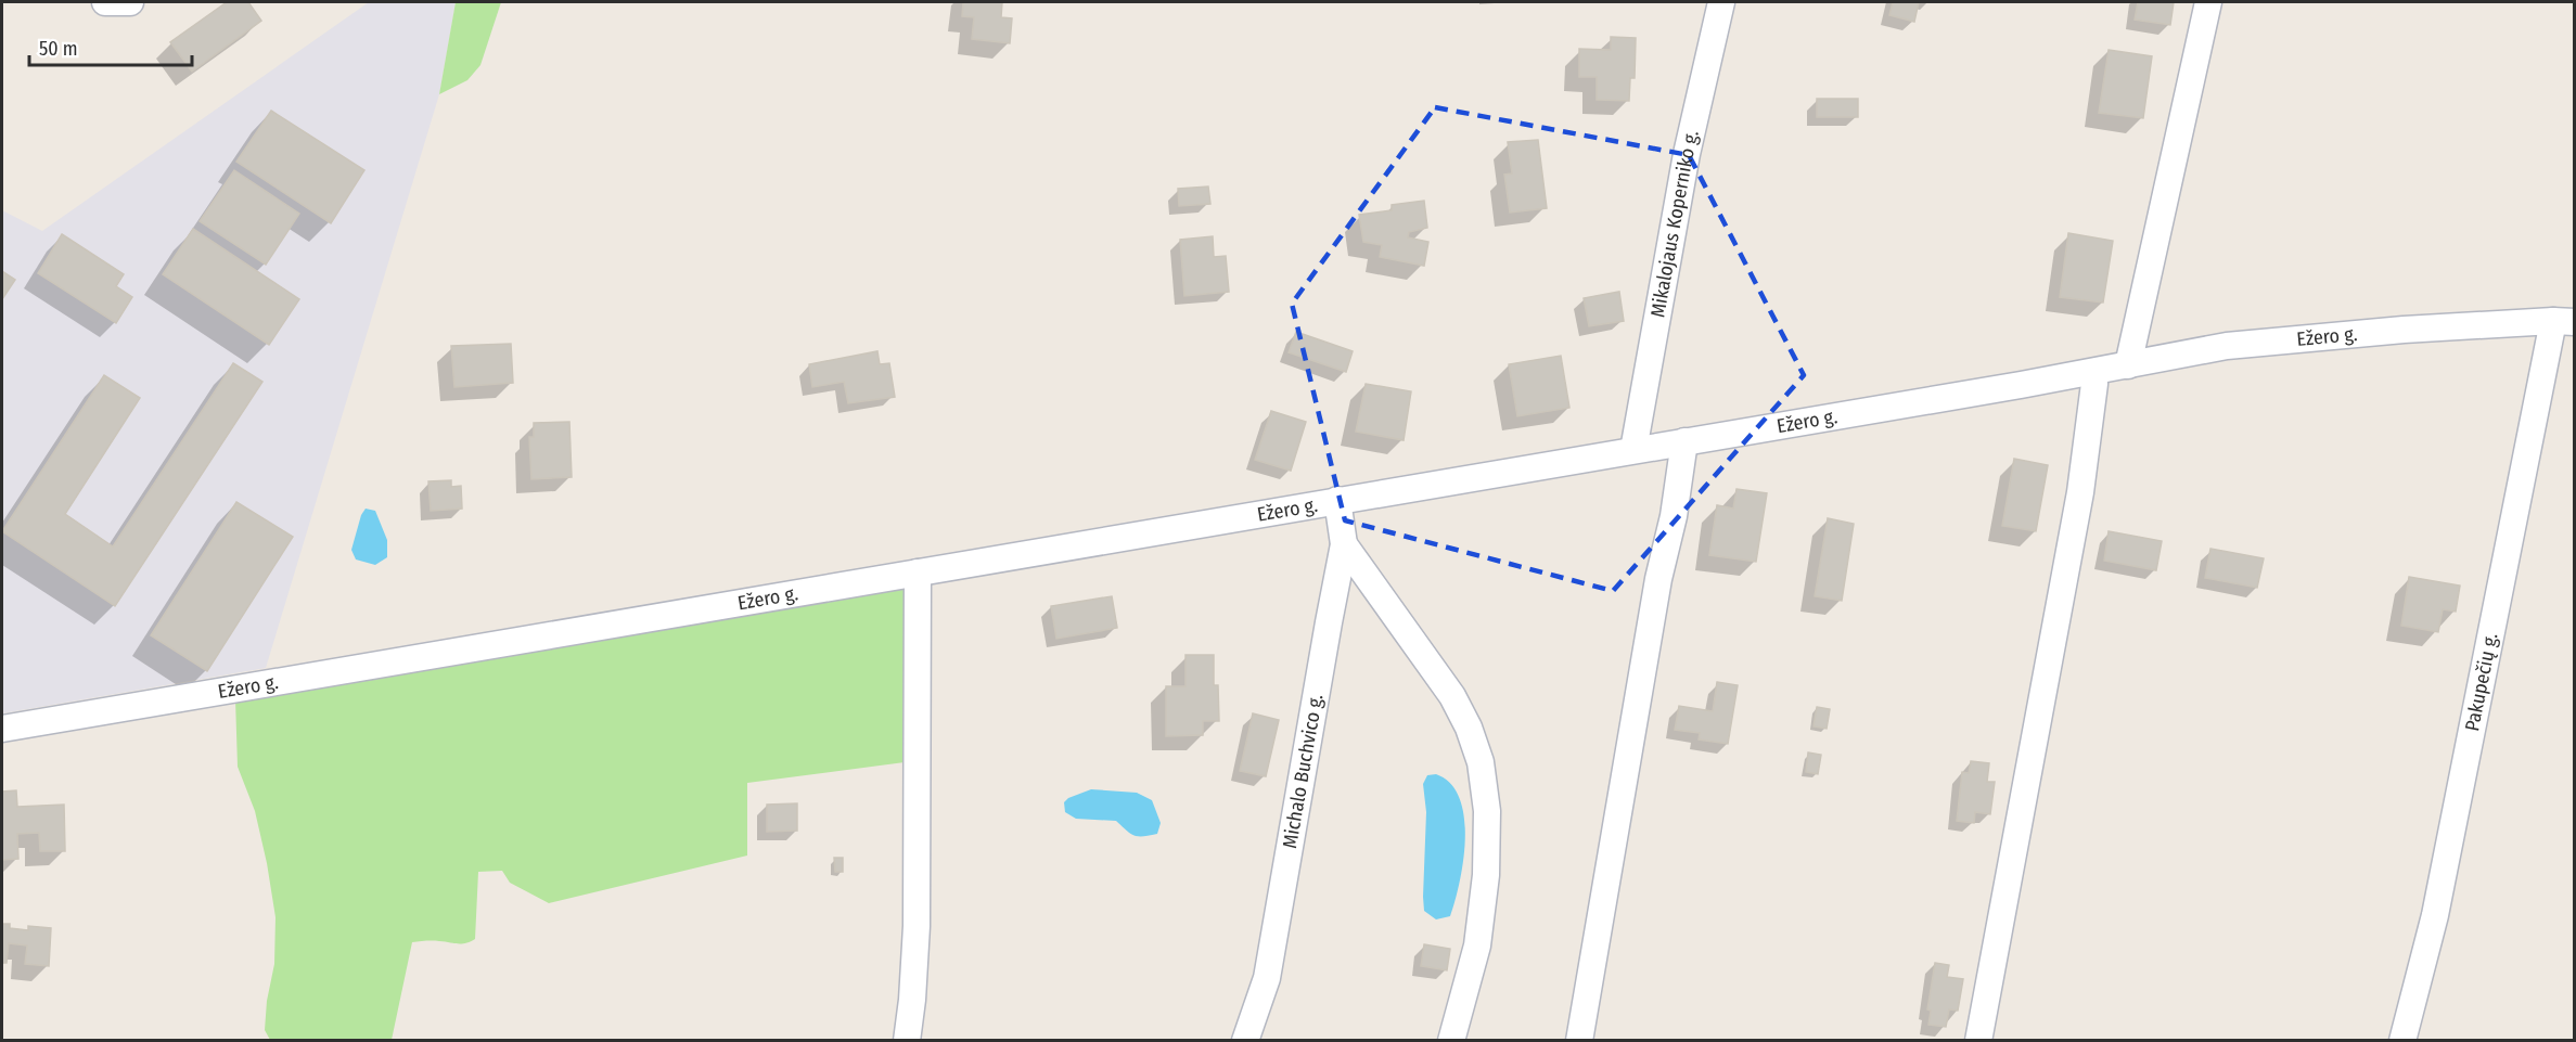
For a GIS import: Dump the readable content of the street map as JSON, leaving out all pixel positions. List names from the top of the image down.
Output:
{
  "streets": {
    "street": [
      "Mikalojaus Koperniko g.",
      "Ežero g.",
      "Pakupečių g.",
      "Michalo Buchvico g."
    ]
  },
  "crossings": [
    ["Mikalojaus Koperniko g.", "Ežero g."],
    ["Ežero g.", "Pakupečių g."],
    ["Ežero g.", "Michalo Buchvico g."]
  ],
  "scale_bar": "50 m"
}
